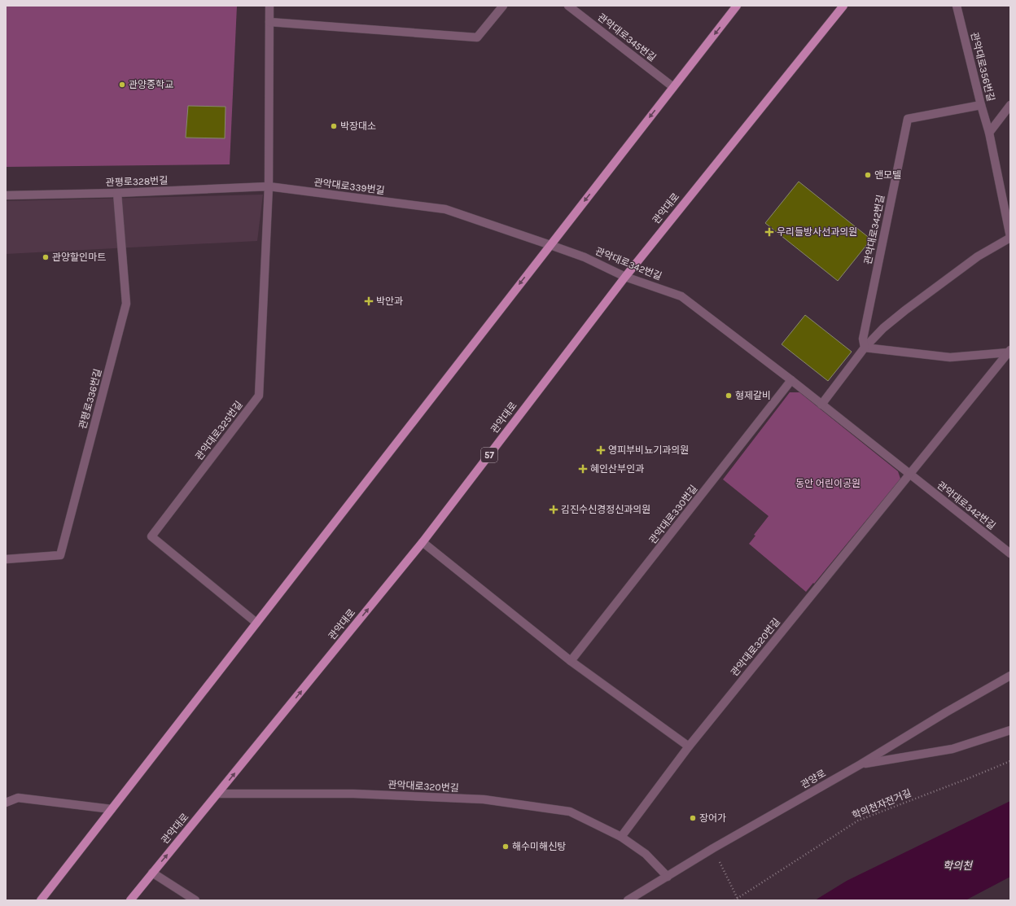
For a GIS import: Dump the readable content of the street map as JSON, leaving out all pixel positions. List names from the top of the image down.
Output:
{
  "streets": {
    "main road": ["관악대로", "57"],
    "street": [
      "관악대로345번길",
      "관악대로356번길",
      "관평로328번길",
      "관악대로339번길",
      "관악대로342번길",
      "관평로336번길",
      "관악대로325번길",
      "관악대로330번길",
      "관악대로320번길",
      "관양로"
    ],
    "path": ["학의천자전거길"]
  },
  "crossings": [
    ["관악대로356번길", "관악대로342번길"],
    ["관평로328번길", "관악대로339번길"],
    ["관평로328번길", "관평로336번길"],
    ["관평로328번길", "관악대로325번길"],
    ["관악대로339번길", "관악대로342번길"],
    ["관악대로339번길", "관악대로325번길"],
    ["관악대로", "관악대로342번길"],
    ["관악대로", "관악대로320번길"],
    ["관악대로342번길", "관악대로330번길"],
    ["관악대로342번길", "관악대로320번길"],
    ["관악대로320번길", "관양로"]
  ],
  "one_way": ["관악대로"],
  "water": ["학의천"],
  "parks": ["동안 어린이공원"],
  "places": {
    "other": [
      "관양중학교",
      "박장대소",
      "앤모텔",
      "관양할인마트",
      "형제갈비",
      "장어가",
      "해수미해신탕"
    ],
    "health": [
      "우리들방사선과의원",
      "박안과",
      "영피부비뇨기과의원",
      "혜인산부인과",
      "김진수신경정신과의원"
    ]
  }
}
